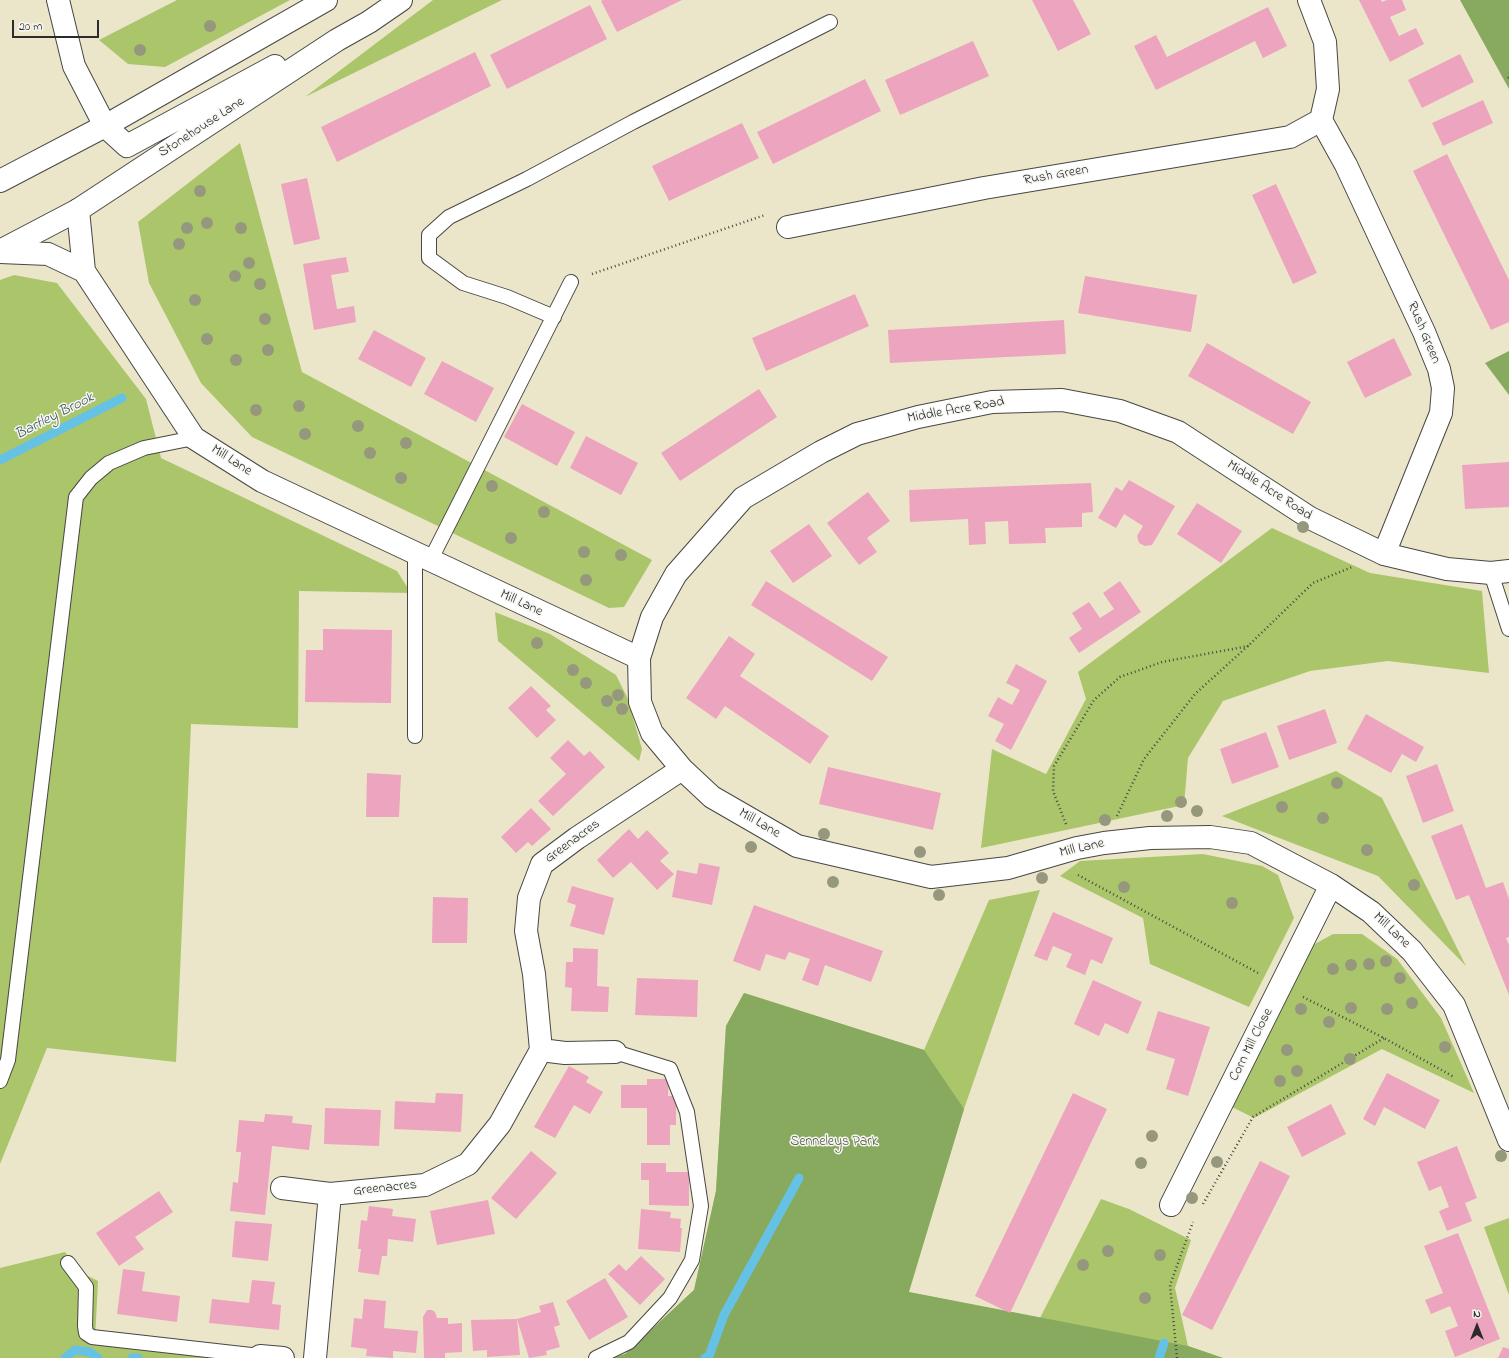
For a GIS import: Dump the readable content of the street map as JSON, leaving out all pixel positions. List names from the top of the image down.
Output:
{
  "streets": {
    "street": [
      "Stonehouse Lane",
      "Rush Green",
      "Middle Acre Road",
      "Mill Lane",
      "Greenacres",
      "Corn Mill Close"
    ]
  },
  "crossings": [
    ["Stonehouse Lane", "Mill Lane"],
    ["Rush Green", "Middle Acre Road"],
    ["Middle Acre Road", "Mill Lane"],
    ["Mill Lane", "Greenacres"],
    ["Mill Lane", "Corn Mill Close"]
  ],
  "water": ["Bartley Brook"],
  "parks": ["Senneleys Park"],
  "scale_bar": "20 m",
  "north": "top"
}
